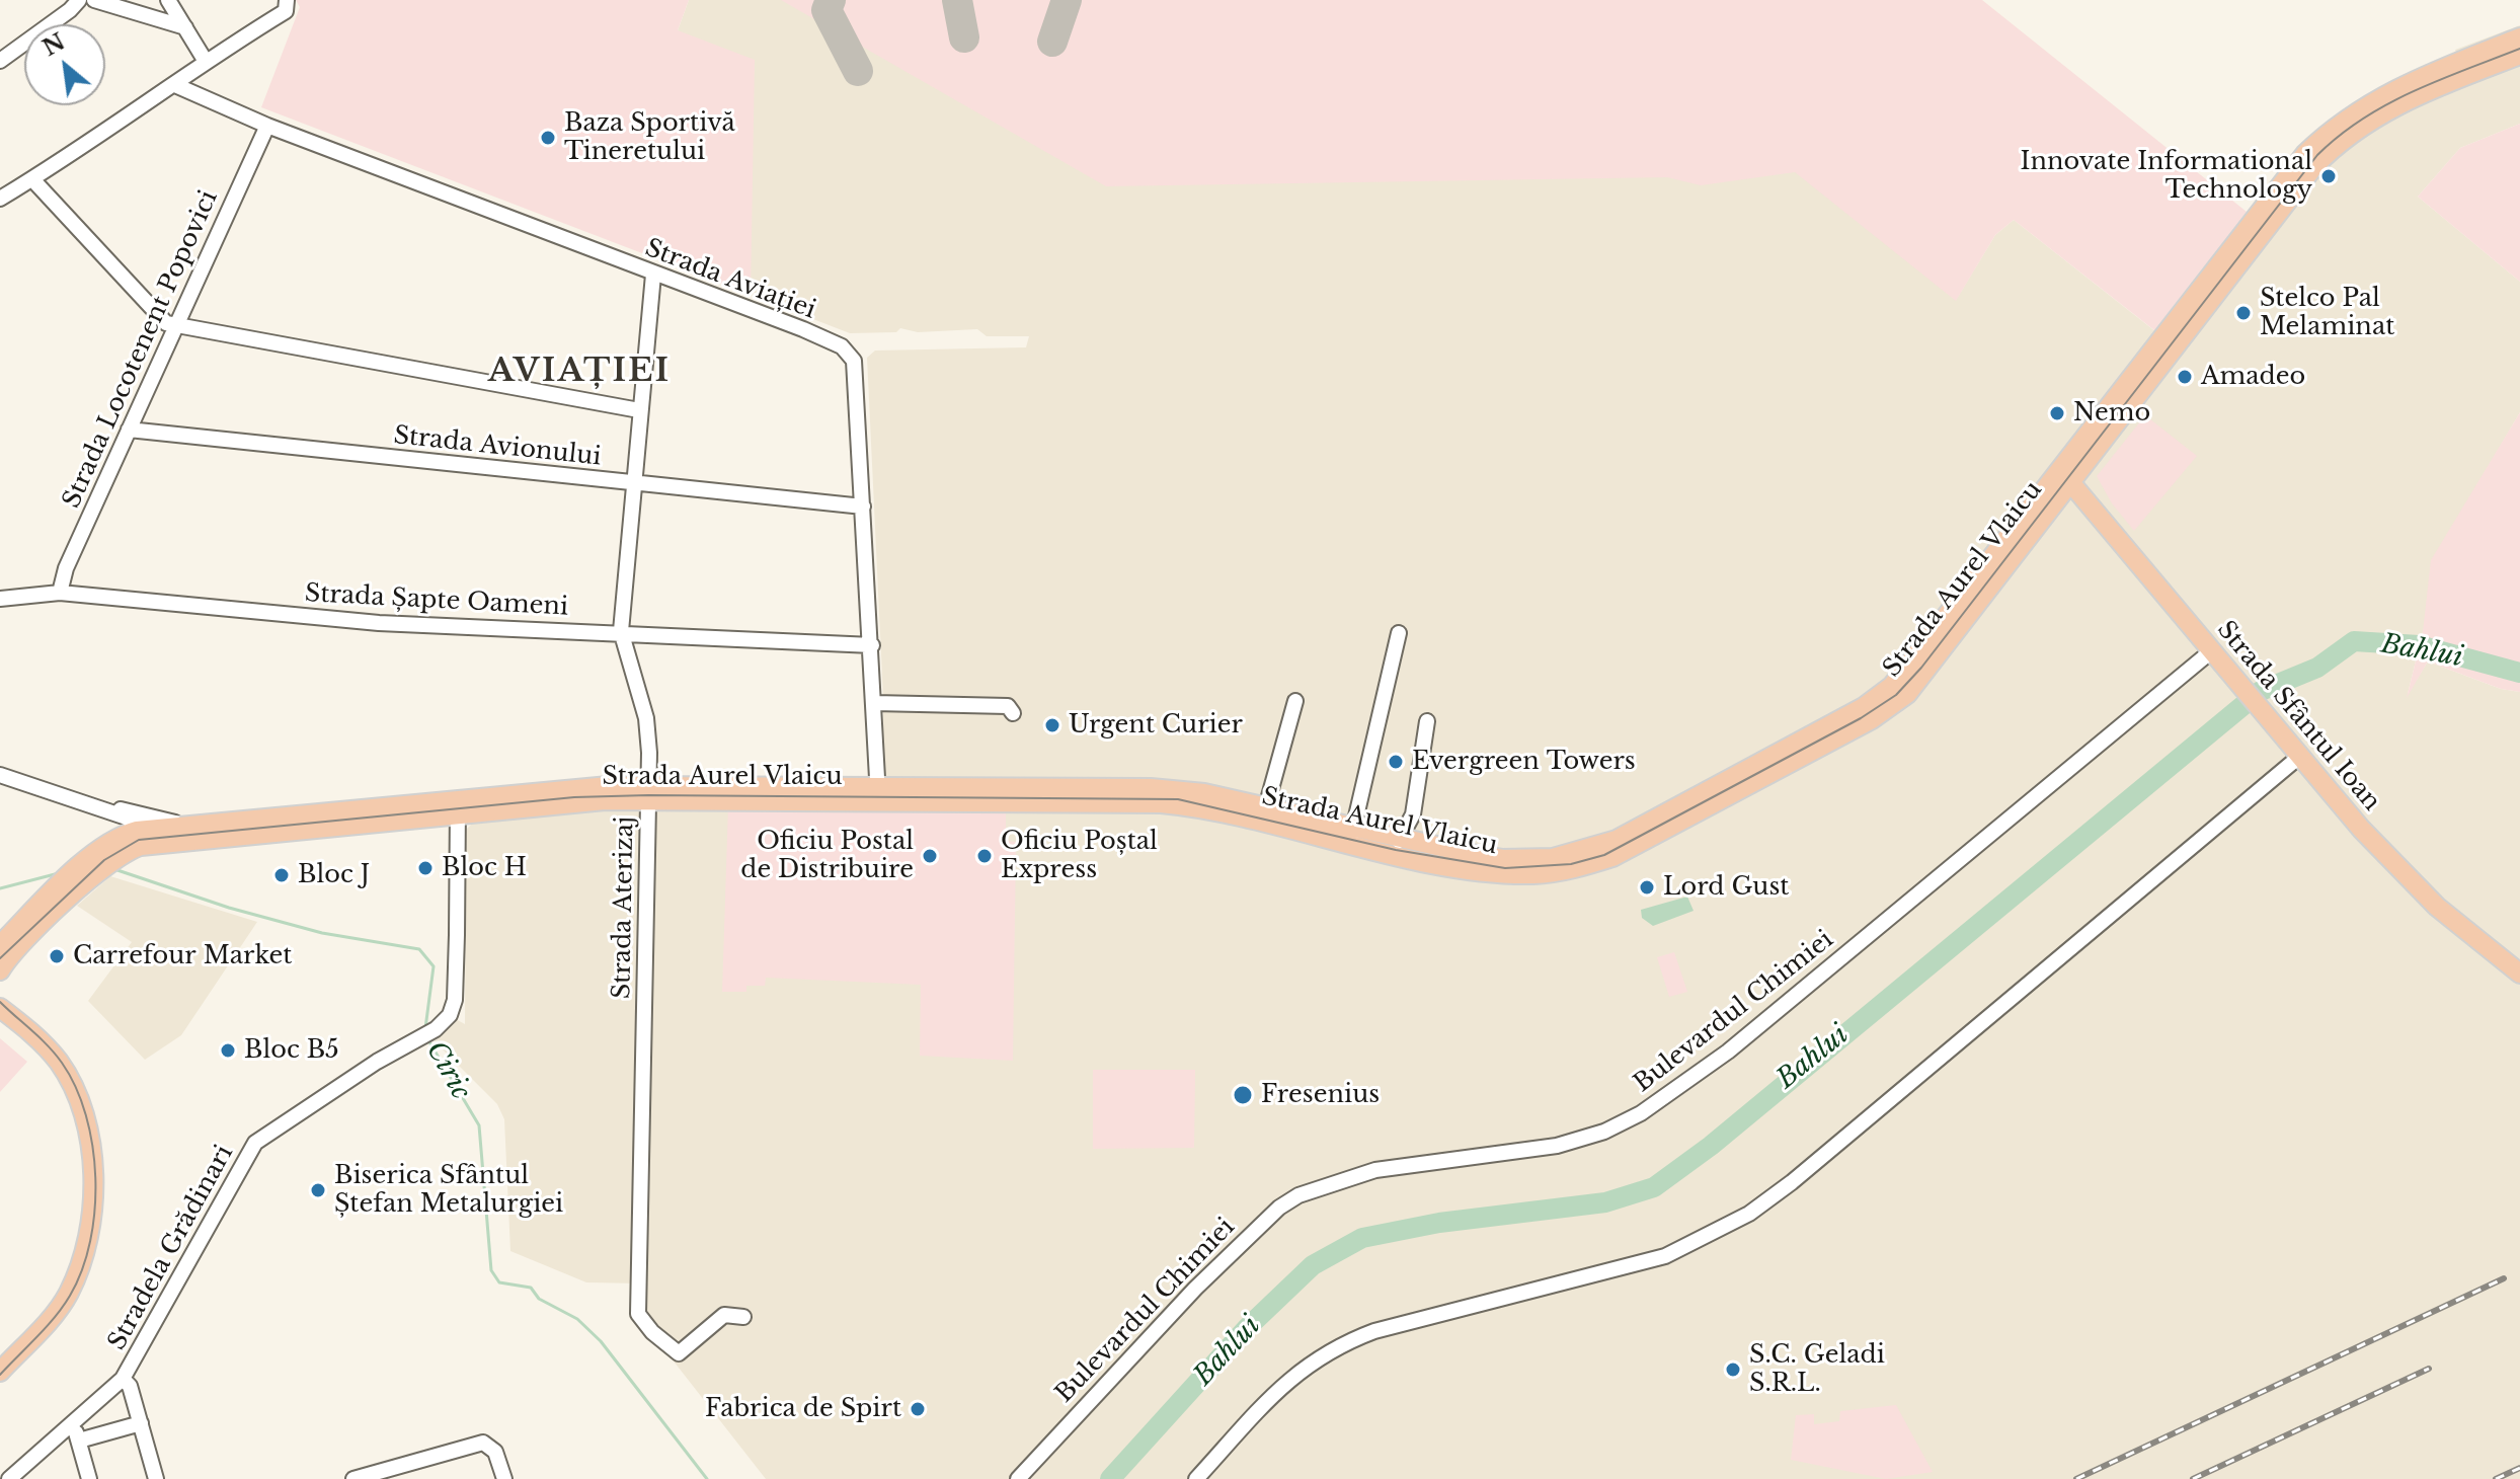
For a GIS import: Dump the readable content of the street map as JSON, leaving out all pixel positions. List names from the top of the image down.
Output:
{
  "streets": {
    "main road": ["Strada Aurel Vlaicu", "Strada Sfântul Ioan"],
    "street": [
      "Strada Aviației",
      "Strada Locotenent Popovici",
      "Strada Avionului",
      "Strada Șapte Oameni",
      "Strada Aterizaj",
      "Bulevardul Chimiei",
      "Stradela Grădinari"
    ]
  },
  "crossings": [
    ["Strada Aviației", "Strada Locotenent Popovici"],
    ["Strada Aviației", "Strada Avionului"],
    ["Strada Aviației", "Strada Aurel Vlaicu"],
    ["Strada Aviației", "Strada Șapte Oameni"],
    ["Strada Aviației", "Strada Aterizaj"],
    ["Strada Locotenent Popovici", "Strada Avionului"],
    ["Strada Locotenent Popovici", "Strada Șapte Oameni"],
    ["Strada Avionului", "Strada Aterizaj"],
    ["Strada Aurel Vlaicu", "Strada Sfântul Ioan"],
    ["Strada Aurel Vlaicu", "Strada Aterizaj"],
    ["Strada Aurel Vlaicu", "Stradela Grădinari"],
    ["Strada Șapte Oameni", "Strada Aterizaj"],
    ["Strada Sfântul Ioan", "Bulevardul Chimiei"]
  ],
  "districts": ["AVIAȚIEI"],
  "water": ["Bahlui", "Ciric"],
  "places": [
    "Baza Sportivă Tineretului",
    "Innovate Informational Technology",
    "Stelco Pal Melaminat",
    "Amadeo",
    "Nemo",
    "Urgent Curier",
    "Evergreen Towers",
    "Oficiu Postal de Distribuire",
    "Oficiu Poștal Express",
    "Bloc H",
    "Bloc J",
    "Lord Gust",
    "Carrefour Market",
    "Bloc B5",
    "Fresenius",
    "Biserica Sfântul Ștefan Metalurgiei",
    "S.C. Geladi S.R.L.",
    "Fabrica de Spirt"
  ],
  "north": "top left"
}
